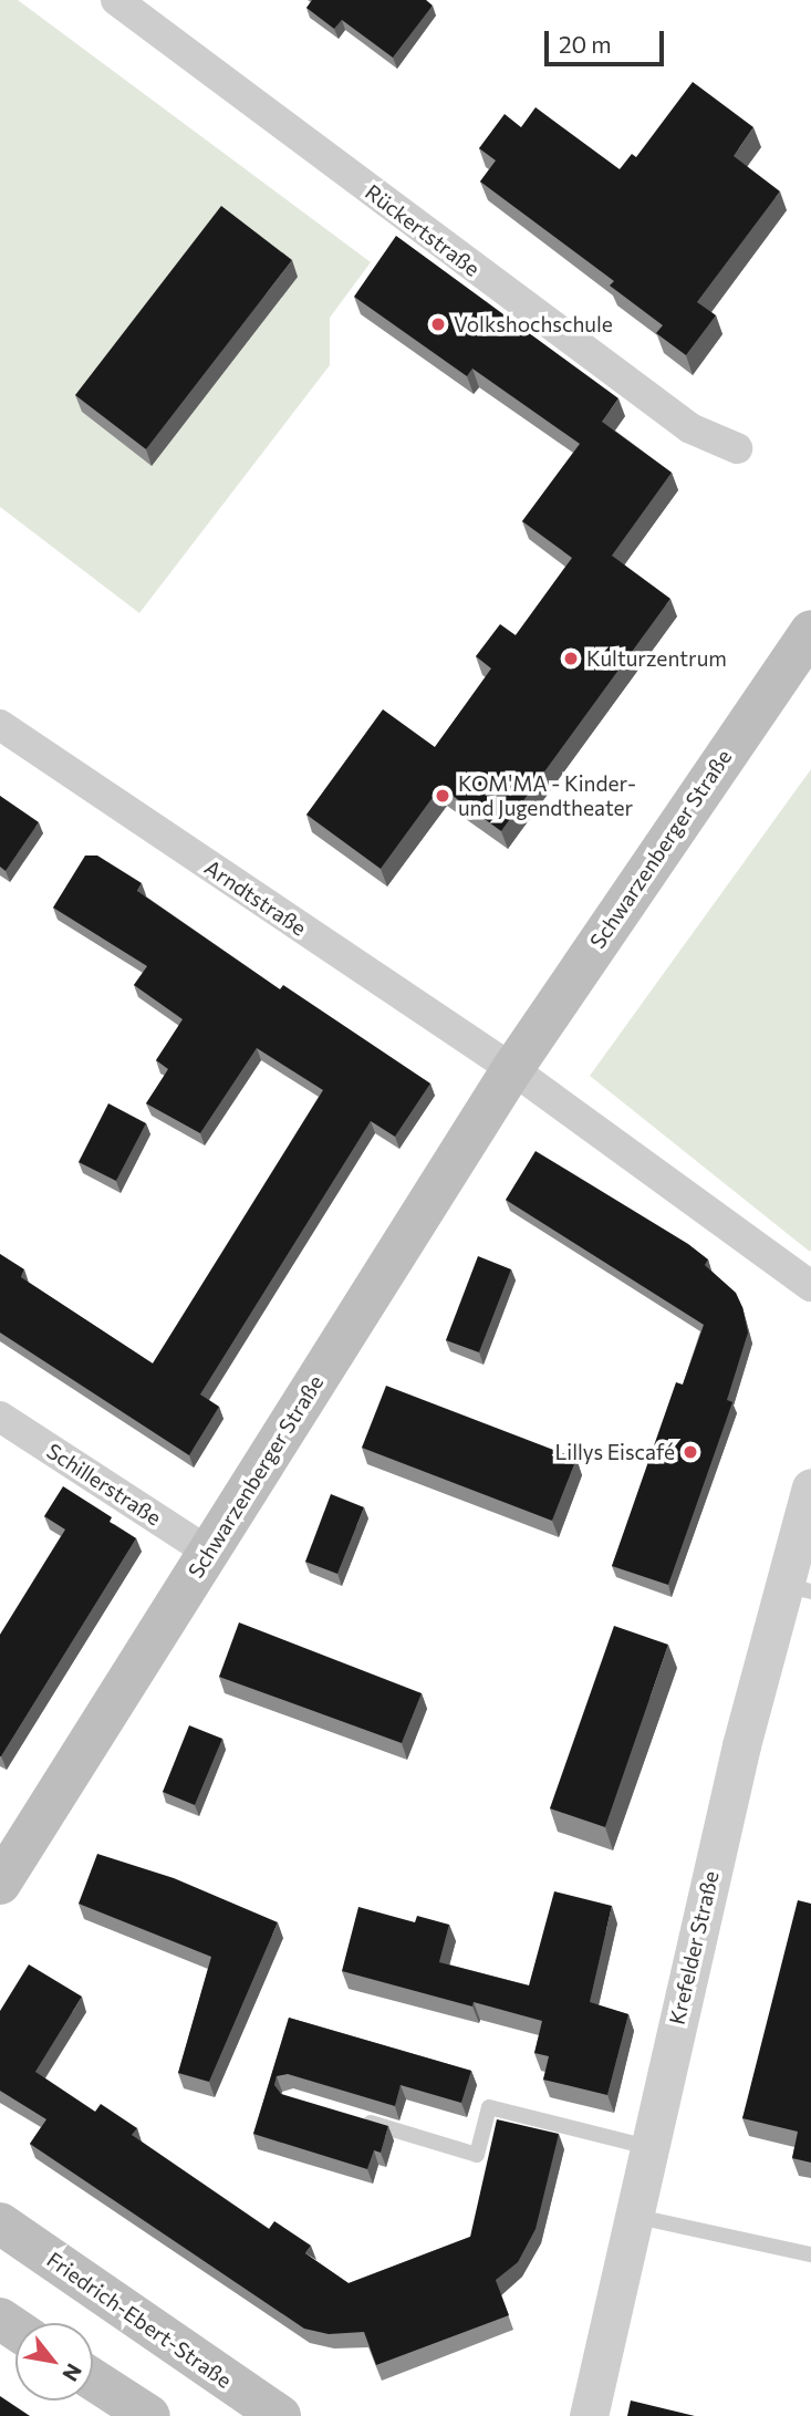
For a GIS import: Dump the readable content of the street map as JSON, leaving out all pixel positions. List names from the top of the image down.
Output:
{
  "streets": {
    "main road": ["Schwarzenberger Straße", "Friedrich-Ebert-Straße"],
    "street": [
      "Rückertstraße",
      "Arndtstraße",
      "Schillerstraße",
      "Krefelder Straße"
    ]
  },
  "crossings": [
    ["Schwarzenberger Straße", "Arndtstraße"],
    ["Schwarzenberger Straße", "Schillerstraße"]
  ],
  "places": [
    "Volkshochschule",
    "Kulturzentrum",
    "KOM'MA - Kinder- und Jugendtheater",
    "Lillys Eiscafé"
  ],
  "scale_bar": "20 m",
  "north": "bottom right"
}
